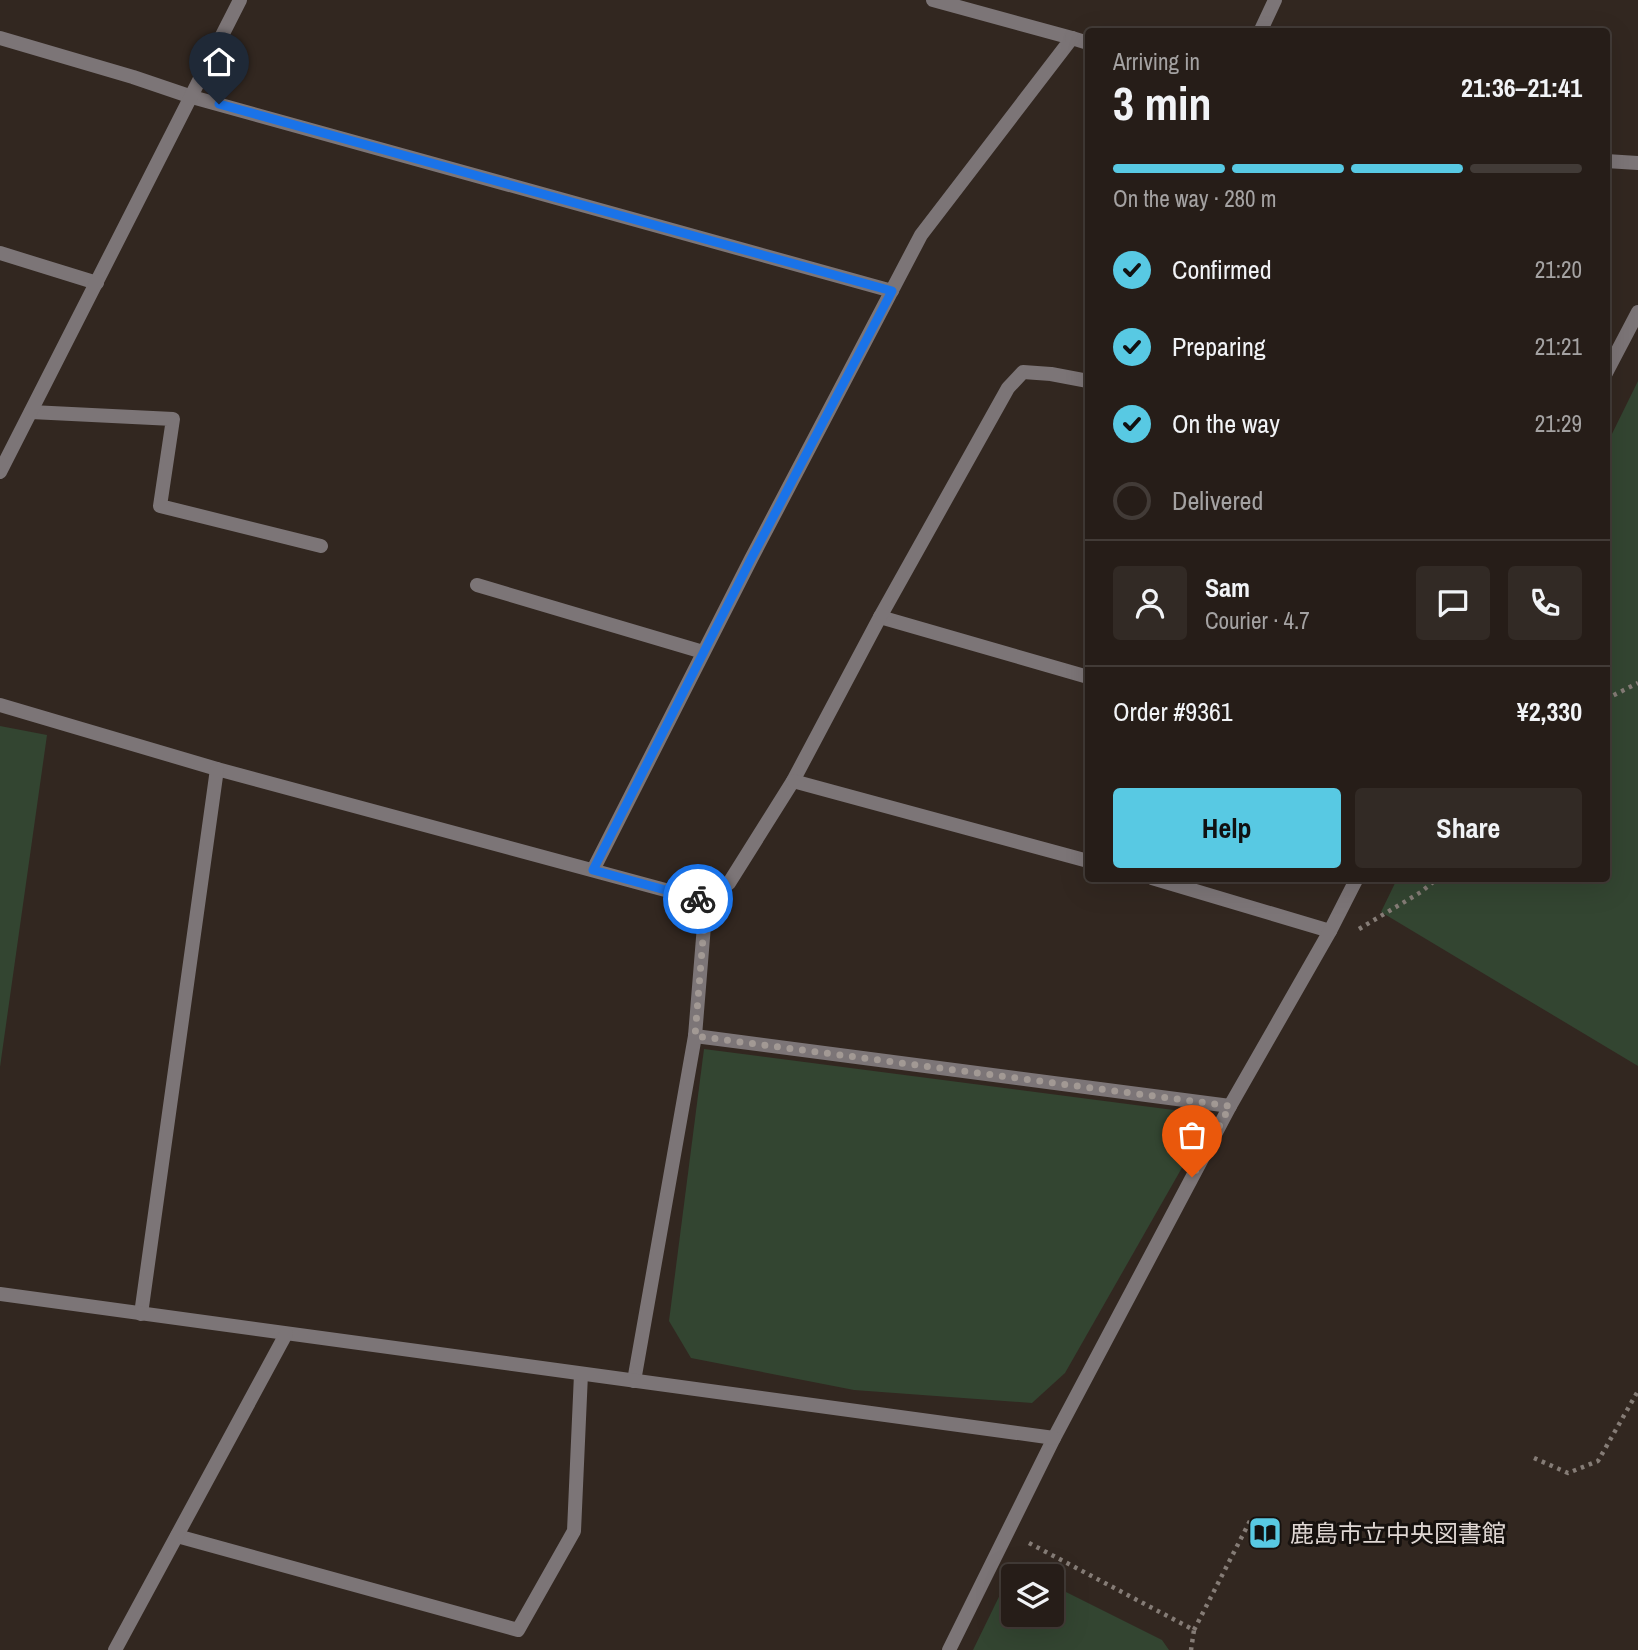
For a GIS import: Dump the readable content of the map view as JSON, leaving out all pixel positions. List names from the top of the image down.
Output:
{
  "places": {
    "library": ["鹿島市立中央図書館"]
  },
  "page": {
    "heading": ["3 min", "Arriving in", "21:36–21:41"],
    "panel": [
      "Sam",
      "Courier · 4.7",
      "Order #9361",
      "¥2,330"
    ],
    "bar": "On the way · 280 m",
    "list": [
      ["Confirmed", "21:20"],
      ["Preparing", "21:21"],
      ["On the way", "21:29"],
      "Delivered"
    ],
    "buttons": ["Help", "Share"]
  }
}
